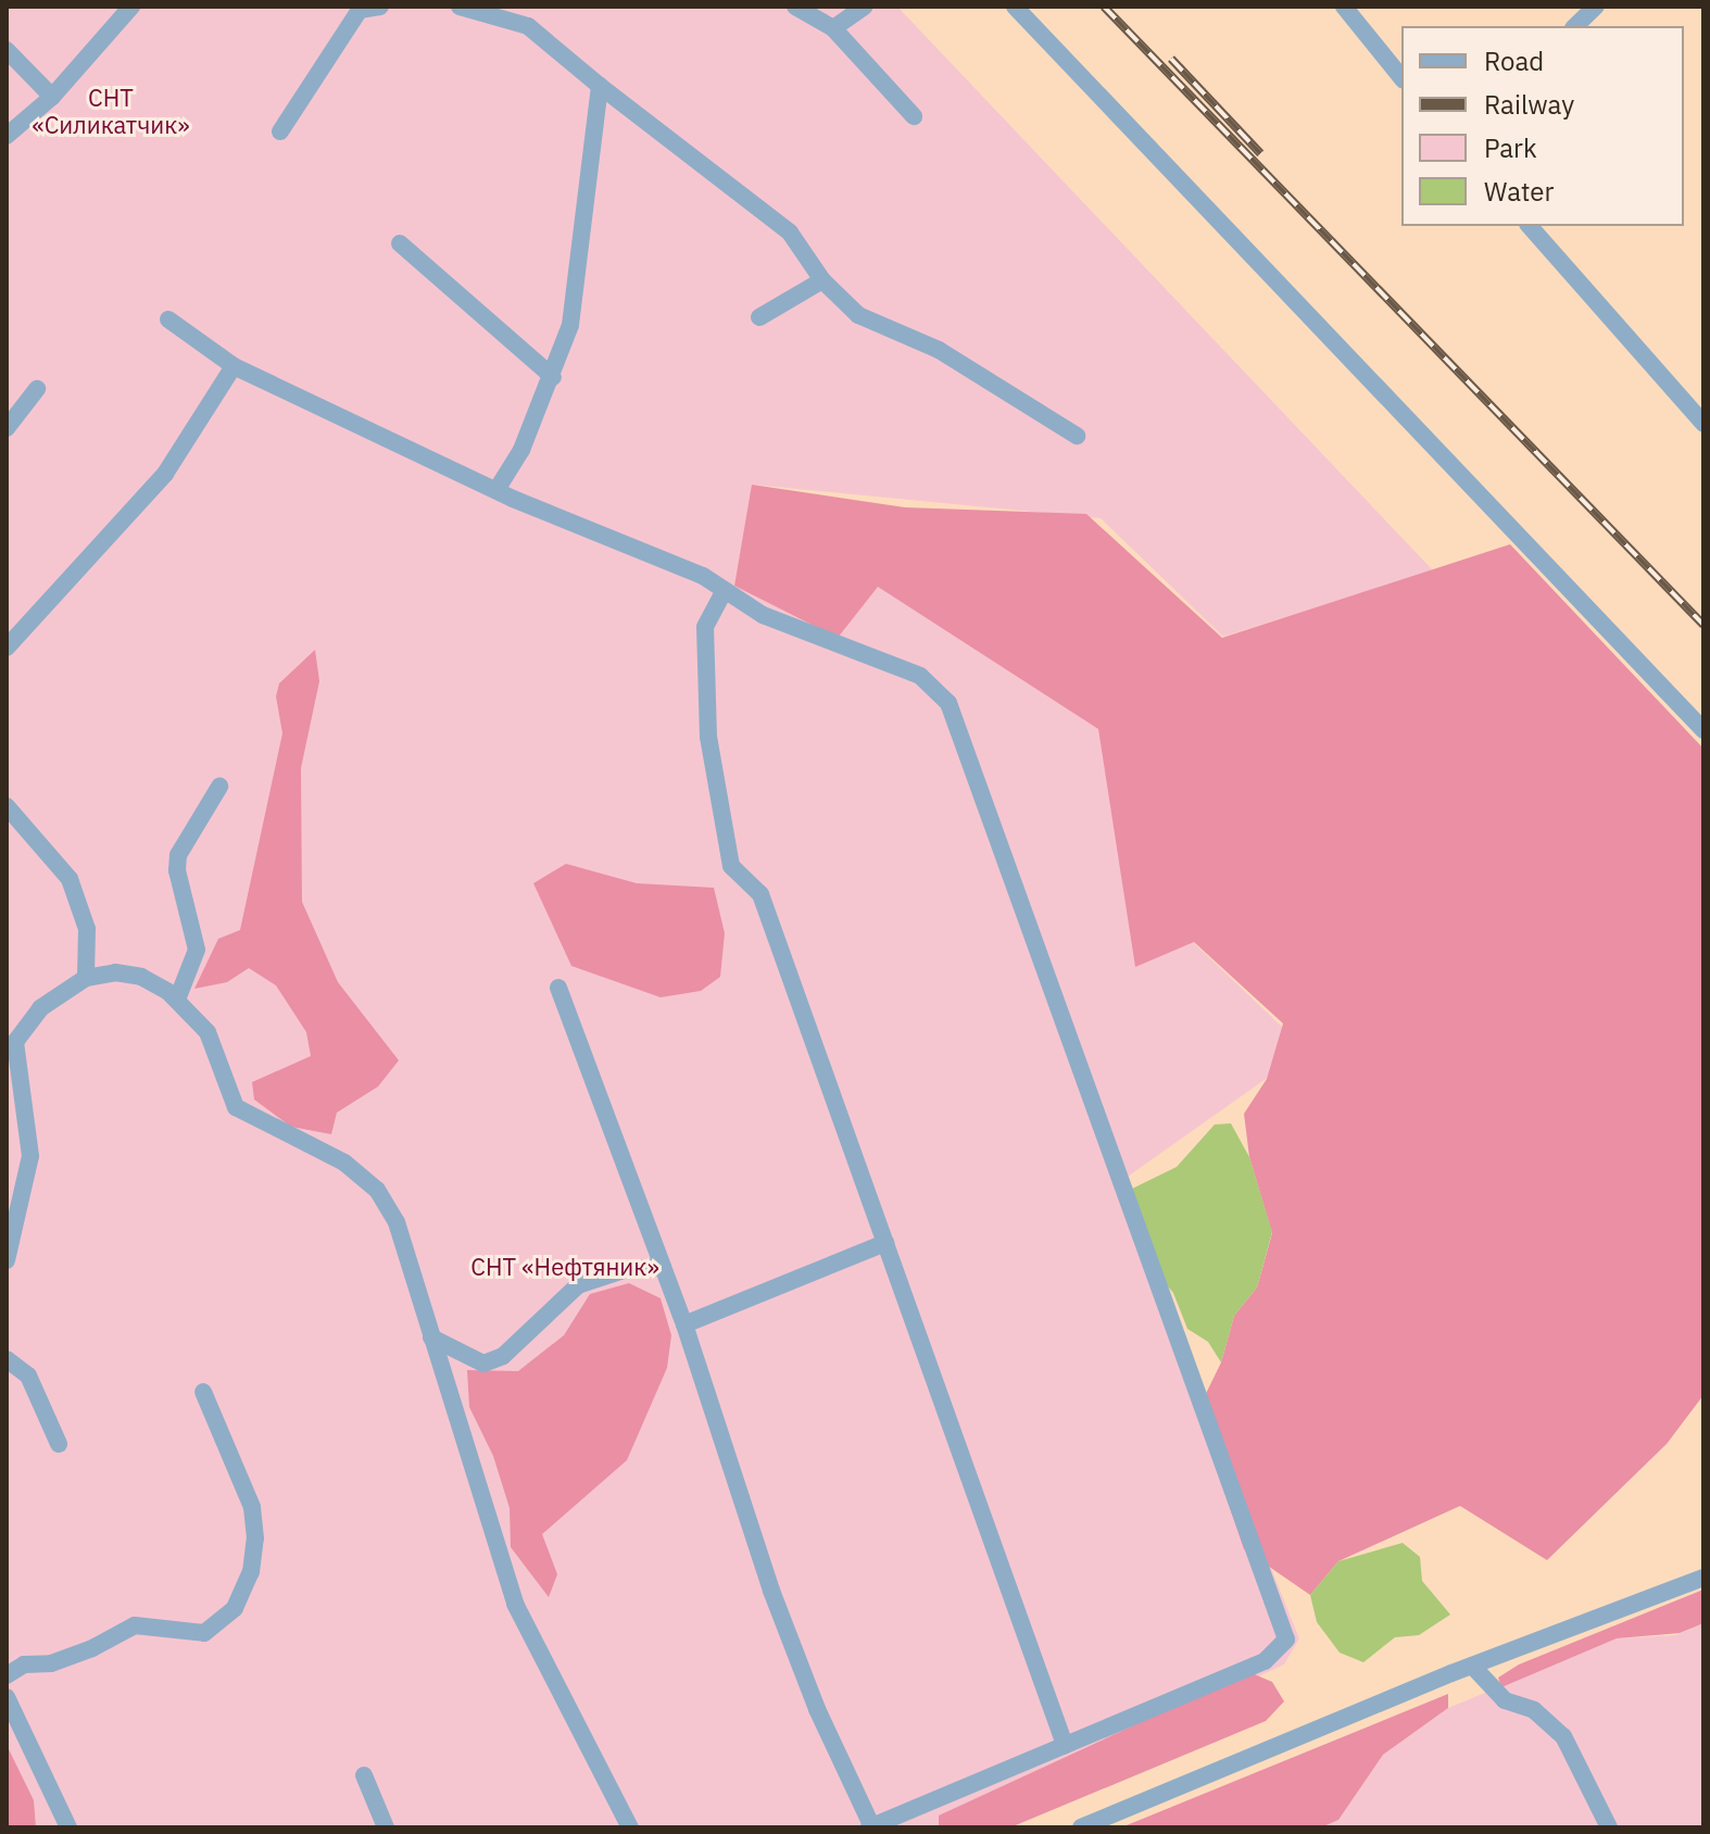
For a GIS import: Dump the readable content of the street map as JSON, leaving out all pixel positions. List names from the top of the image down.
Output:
{
  "parks": ["СНТ «Силикатчик»", "СНТ «Нефтяник»"],
  "legend": [
    "Road",
    "Railway",
    "Park",
    "Water"
  ]
}
